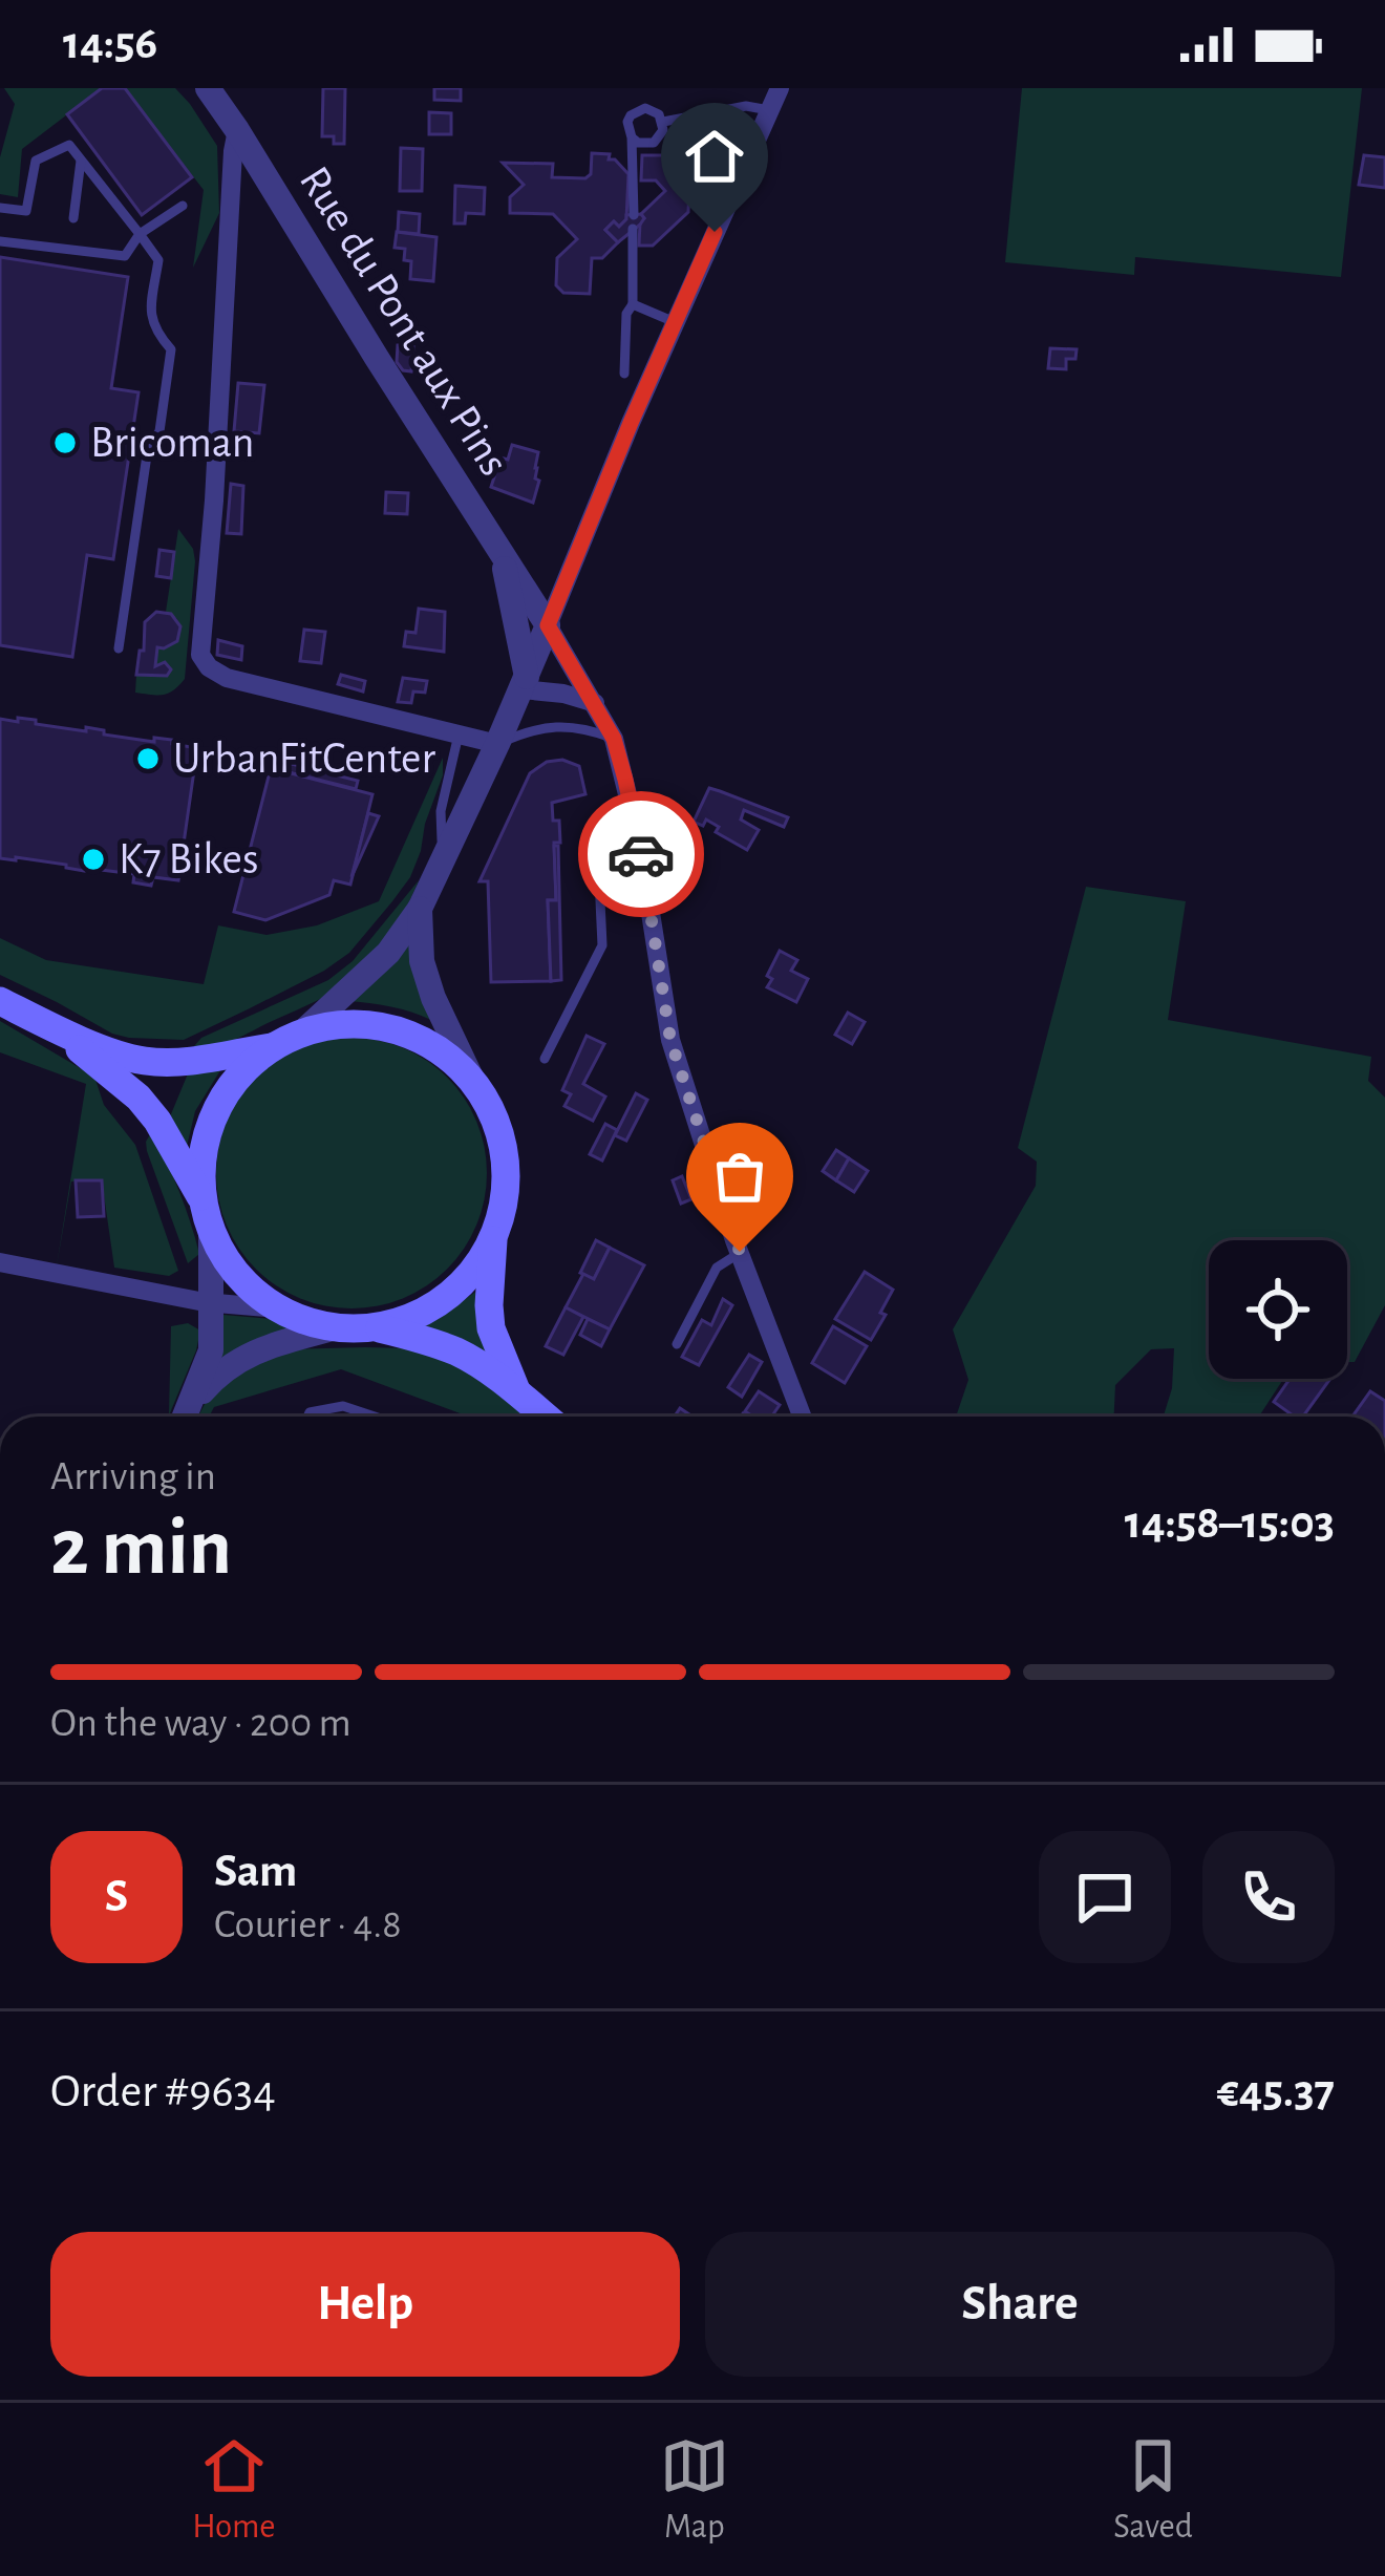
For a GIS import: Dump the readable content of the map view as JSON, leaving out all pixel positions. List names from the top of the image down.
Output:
{
  "streets": {
    "street": ["Rue du Pont aux Pins"]
  },
  "places": ["Bricoman", "UrbanFitCenter", "K7 Bikes"],
  "page": {
    "status": "14:56",
    "heading": ["2 min", "Arriving in", "14:58–15:03"],
    "panel": [
      "Sam",
      "Courier · 4.8",
      "Order #9634",
      "€45.37"
    ],
    "bar": "On the way · 200 m",
    "round": "S",
    "buttons": ["Help", "Share"],
    "tabs": ["Home", "Map", "Saved"]
  }
}
